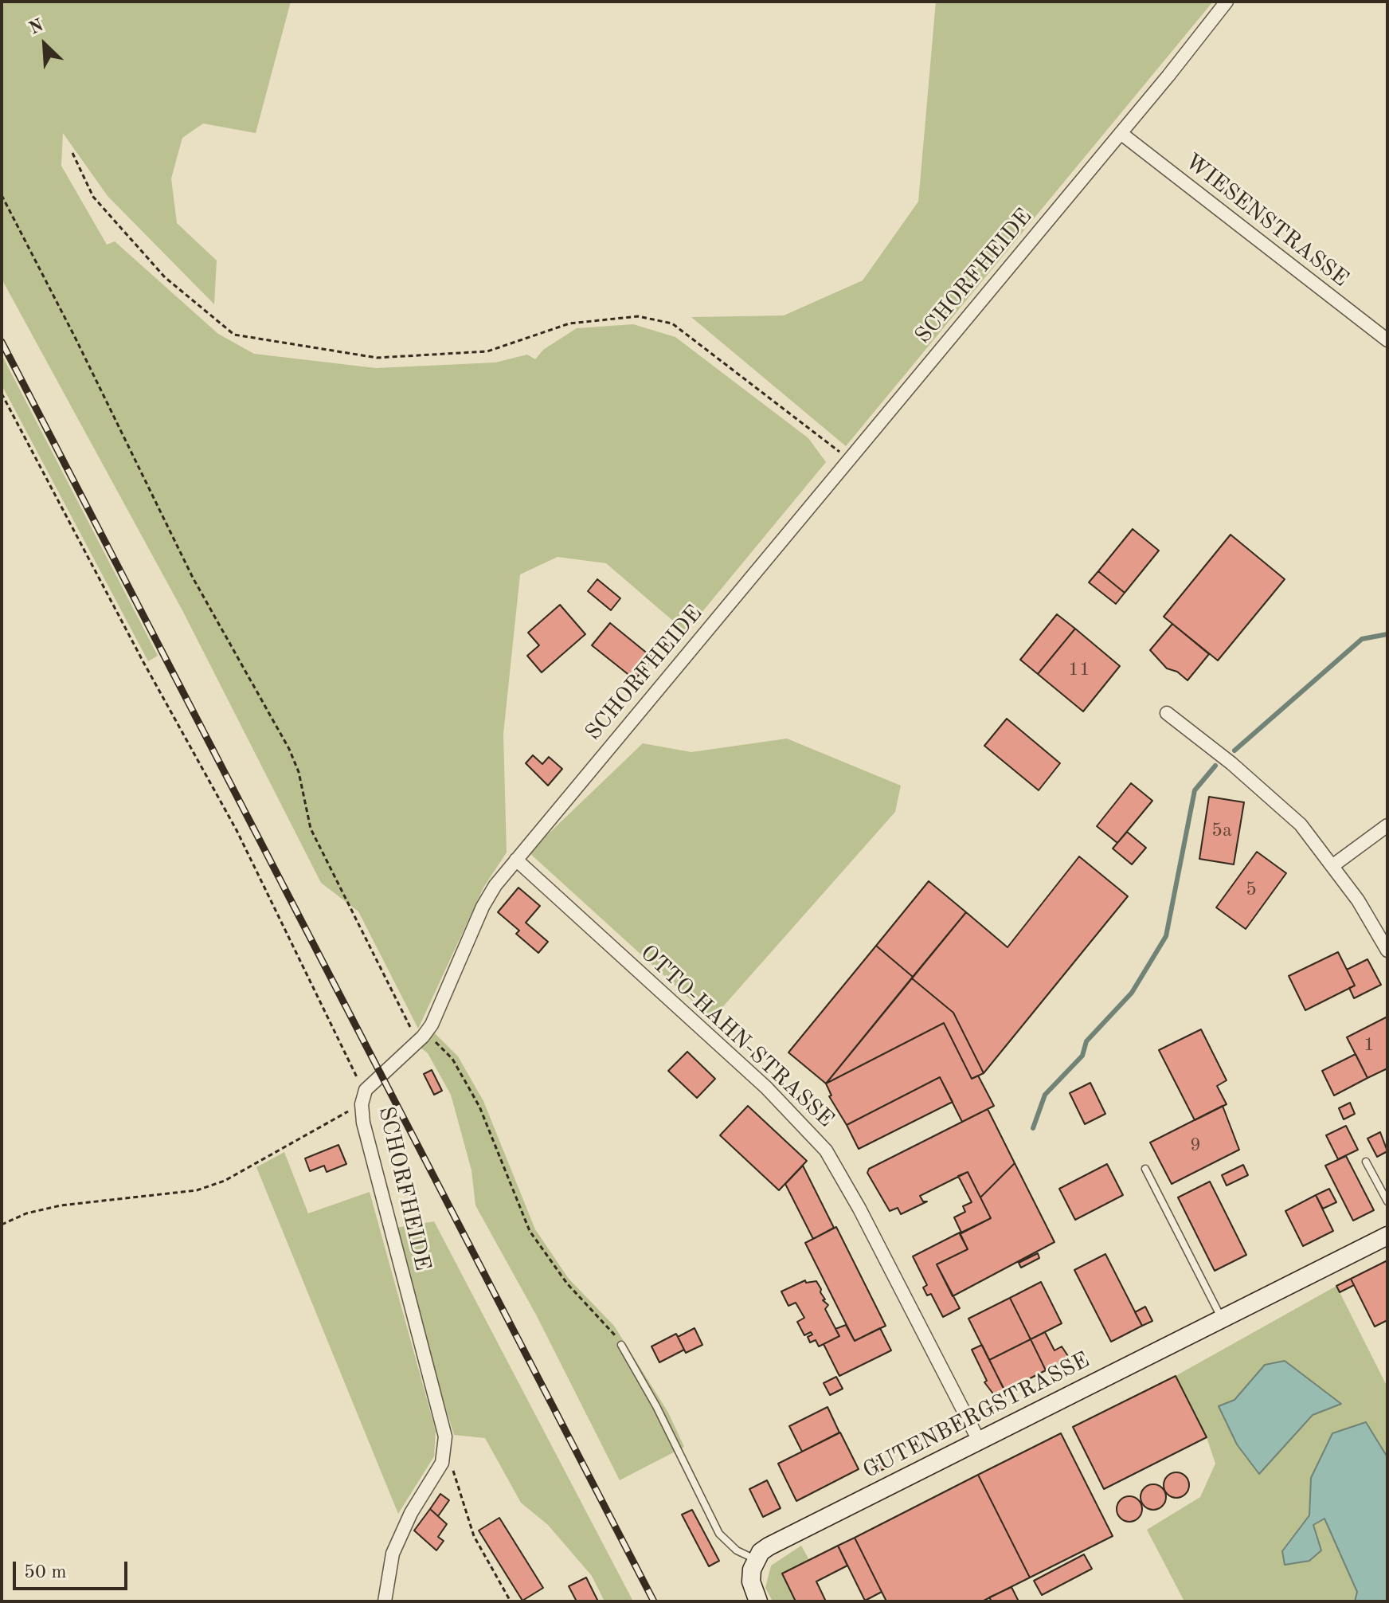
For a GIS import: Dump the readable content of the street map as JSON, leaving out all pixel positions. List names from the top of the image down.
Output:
{
  "streets": {
    "street": [
      "WIESENSTRASSE",
      "SCHORFHEIDE",
      "OTTO-HAHN-STRASSE",
      "GUTENBERGSTRASSE"
    ]
  },
  "crossings": [
    ["WIESENSTRASSE", "SCHORFHEIDE"],
    ["SCHORFHEIDE", "OTTO-HAHN-STRASSE"],
    ["OTTO-HAHN-STRASSE", "GUTENBERGSTRASSE"]
  ],
  "house_numbers": [
    "11",
    "5a",
    "5",
    "1",
    "9"
  ],
  "scale_bar": "50 m",
  "north": "top left"
}
